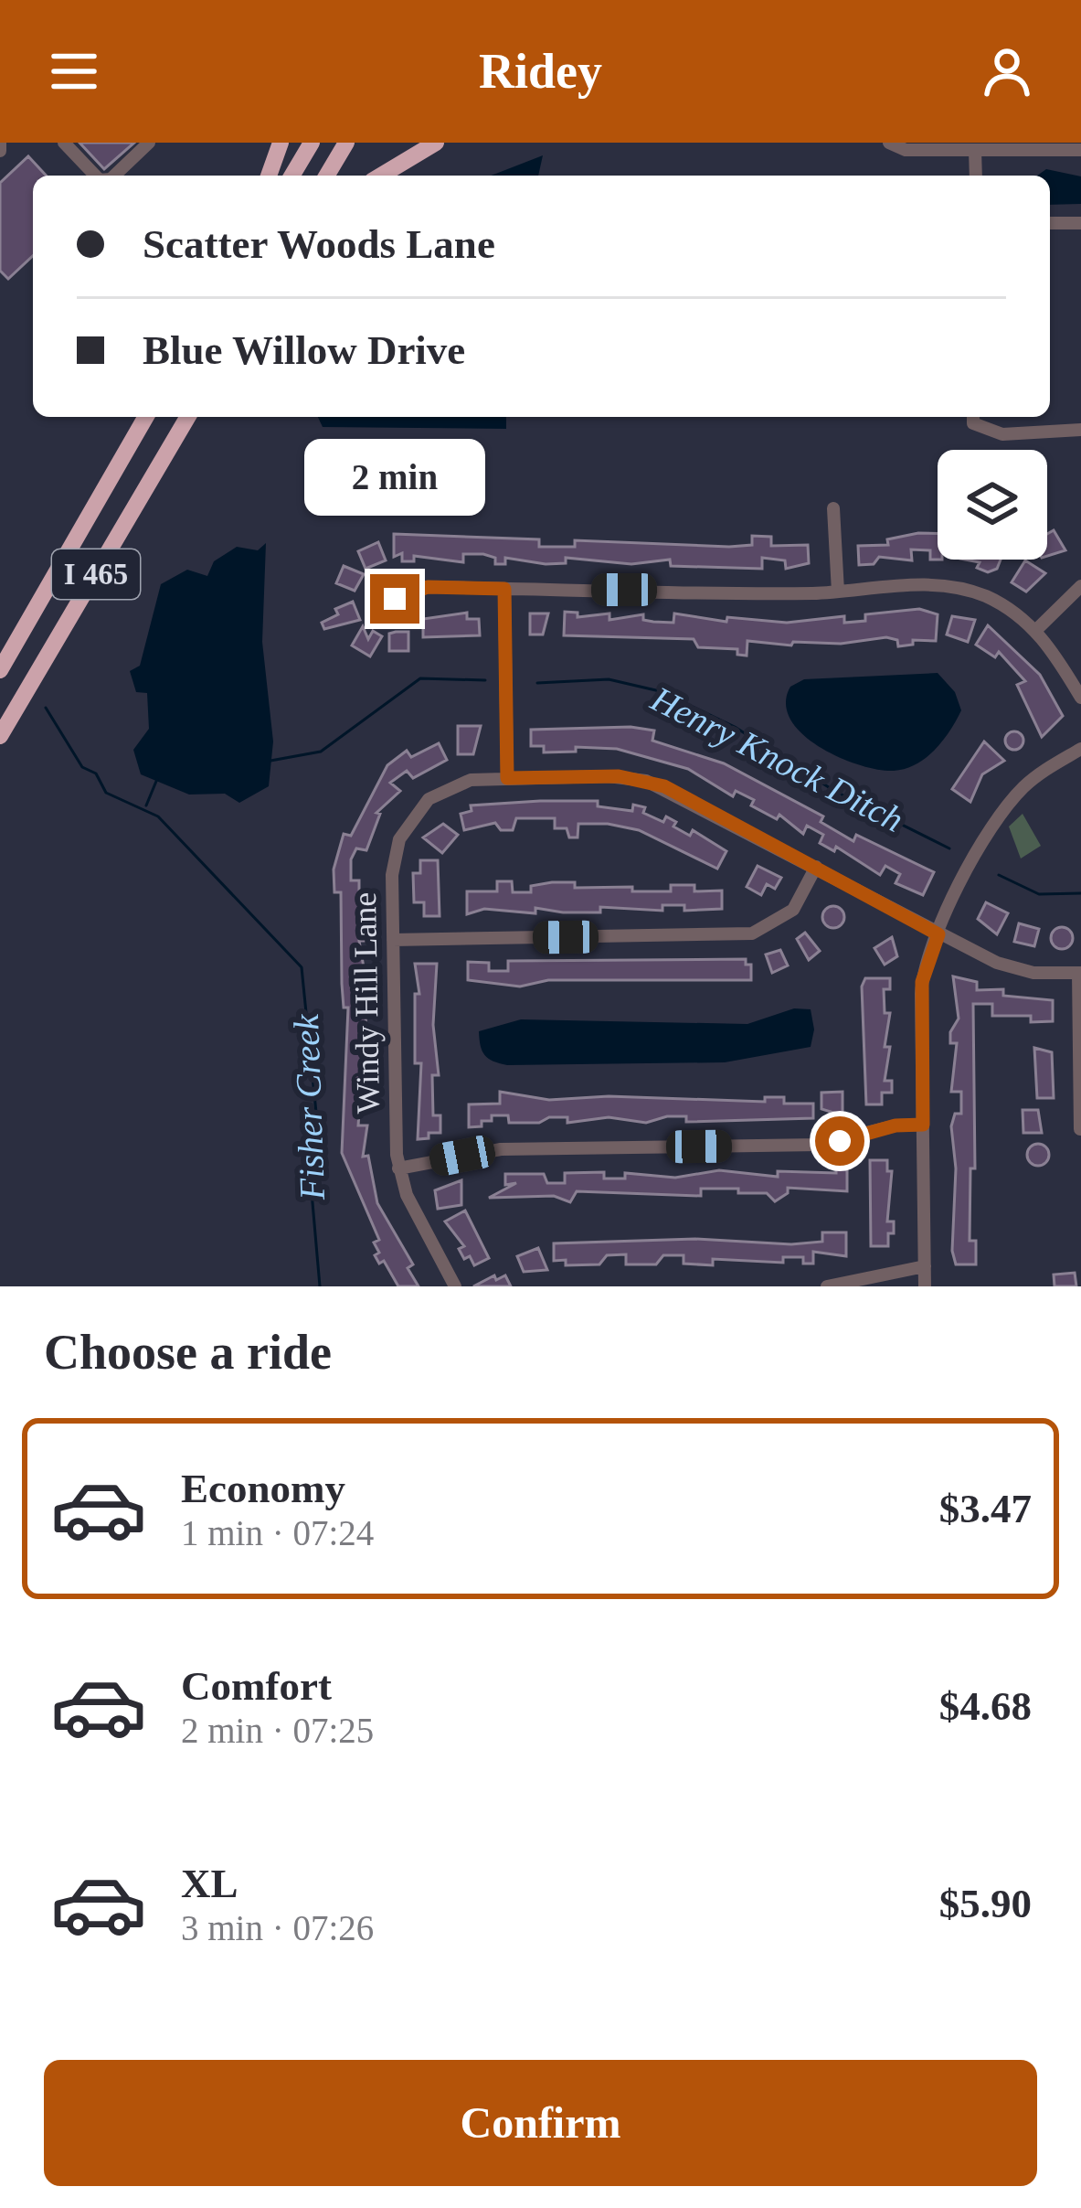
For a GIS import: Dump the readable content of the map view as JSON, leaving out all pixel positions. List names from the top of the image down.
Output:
{
  "streets": {
    "highway": ["I 465"],
    "street": ["Windy Hill Lane"]
  },
  "water": ["Henry Knock Ditch", "Fisher Creek"],
  "page": {
    "header": "Ridey",
    "banner": ["Scatter Woods Lane", "Blue Willow Drive"],
    "bubble": "2 min",
    "heading": "Choose a ride",
    "list": [
      {
        "name": "Economy",
        "note": "1 min · 07:24",
        "value": "$3.47"
      },
      {
        "name": "Comfort",
        "note": "2 min · 07:25",
        "value": "$4.68"
      },
      {
        "name": "XL",
        "note": "3 min · 07:26",
        "value": "$5.90"
      }
    ],
    "buttons": "Confirm"
  }
}
